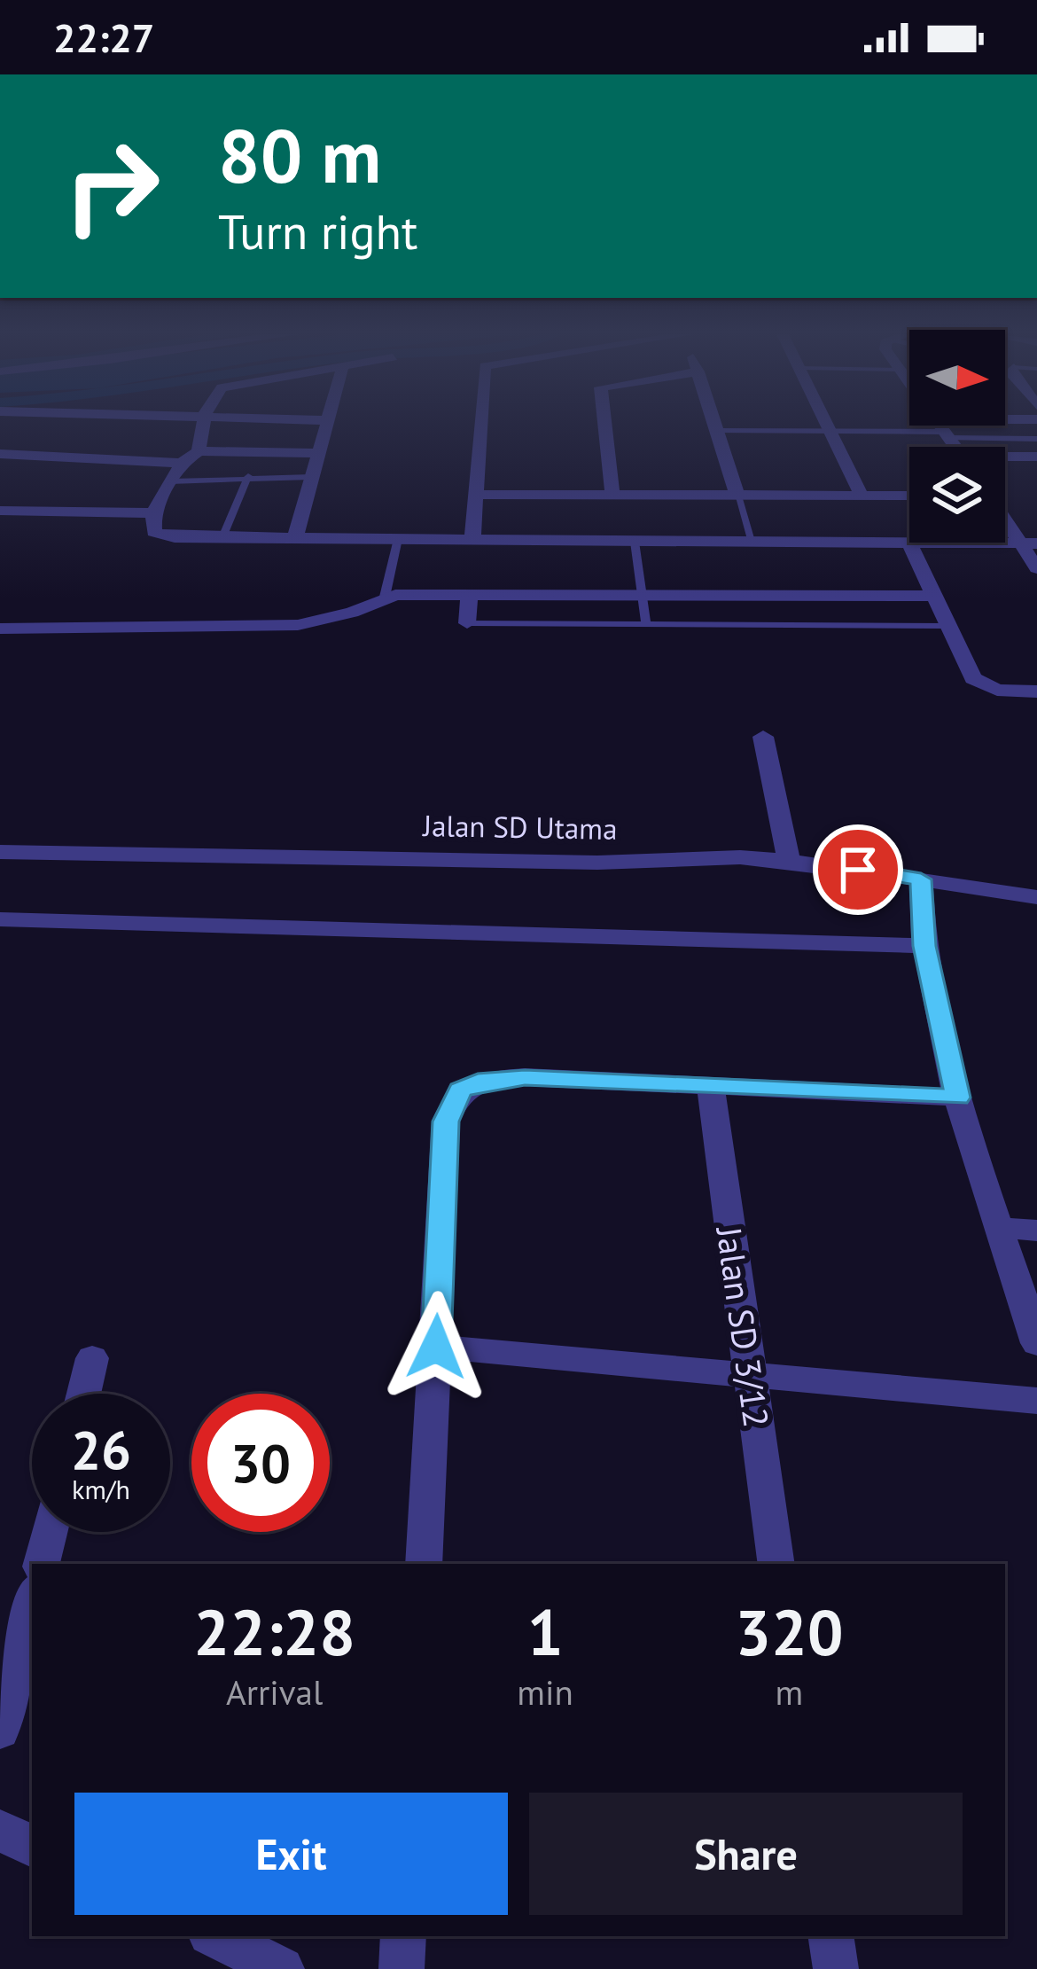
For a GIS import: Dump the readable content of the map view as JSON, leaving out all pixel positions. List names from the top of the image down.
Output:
{
  "streets": {
    "street": ["Jalan SD Utama", "Jalan SD 3/12"]
  },
  "north": "right",
  "page": {
    "status": "22:27",
    "turn": ["80 m", "Turn right"],
    "speed": "26 km/h",
    "limit": "30",
    "eta": [
      "22:28",
      "Arrival",
      "1",
      "min",
      "320",
      "m"
    ],
    "buttons": ["Exit", "Share"]
  }
}
